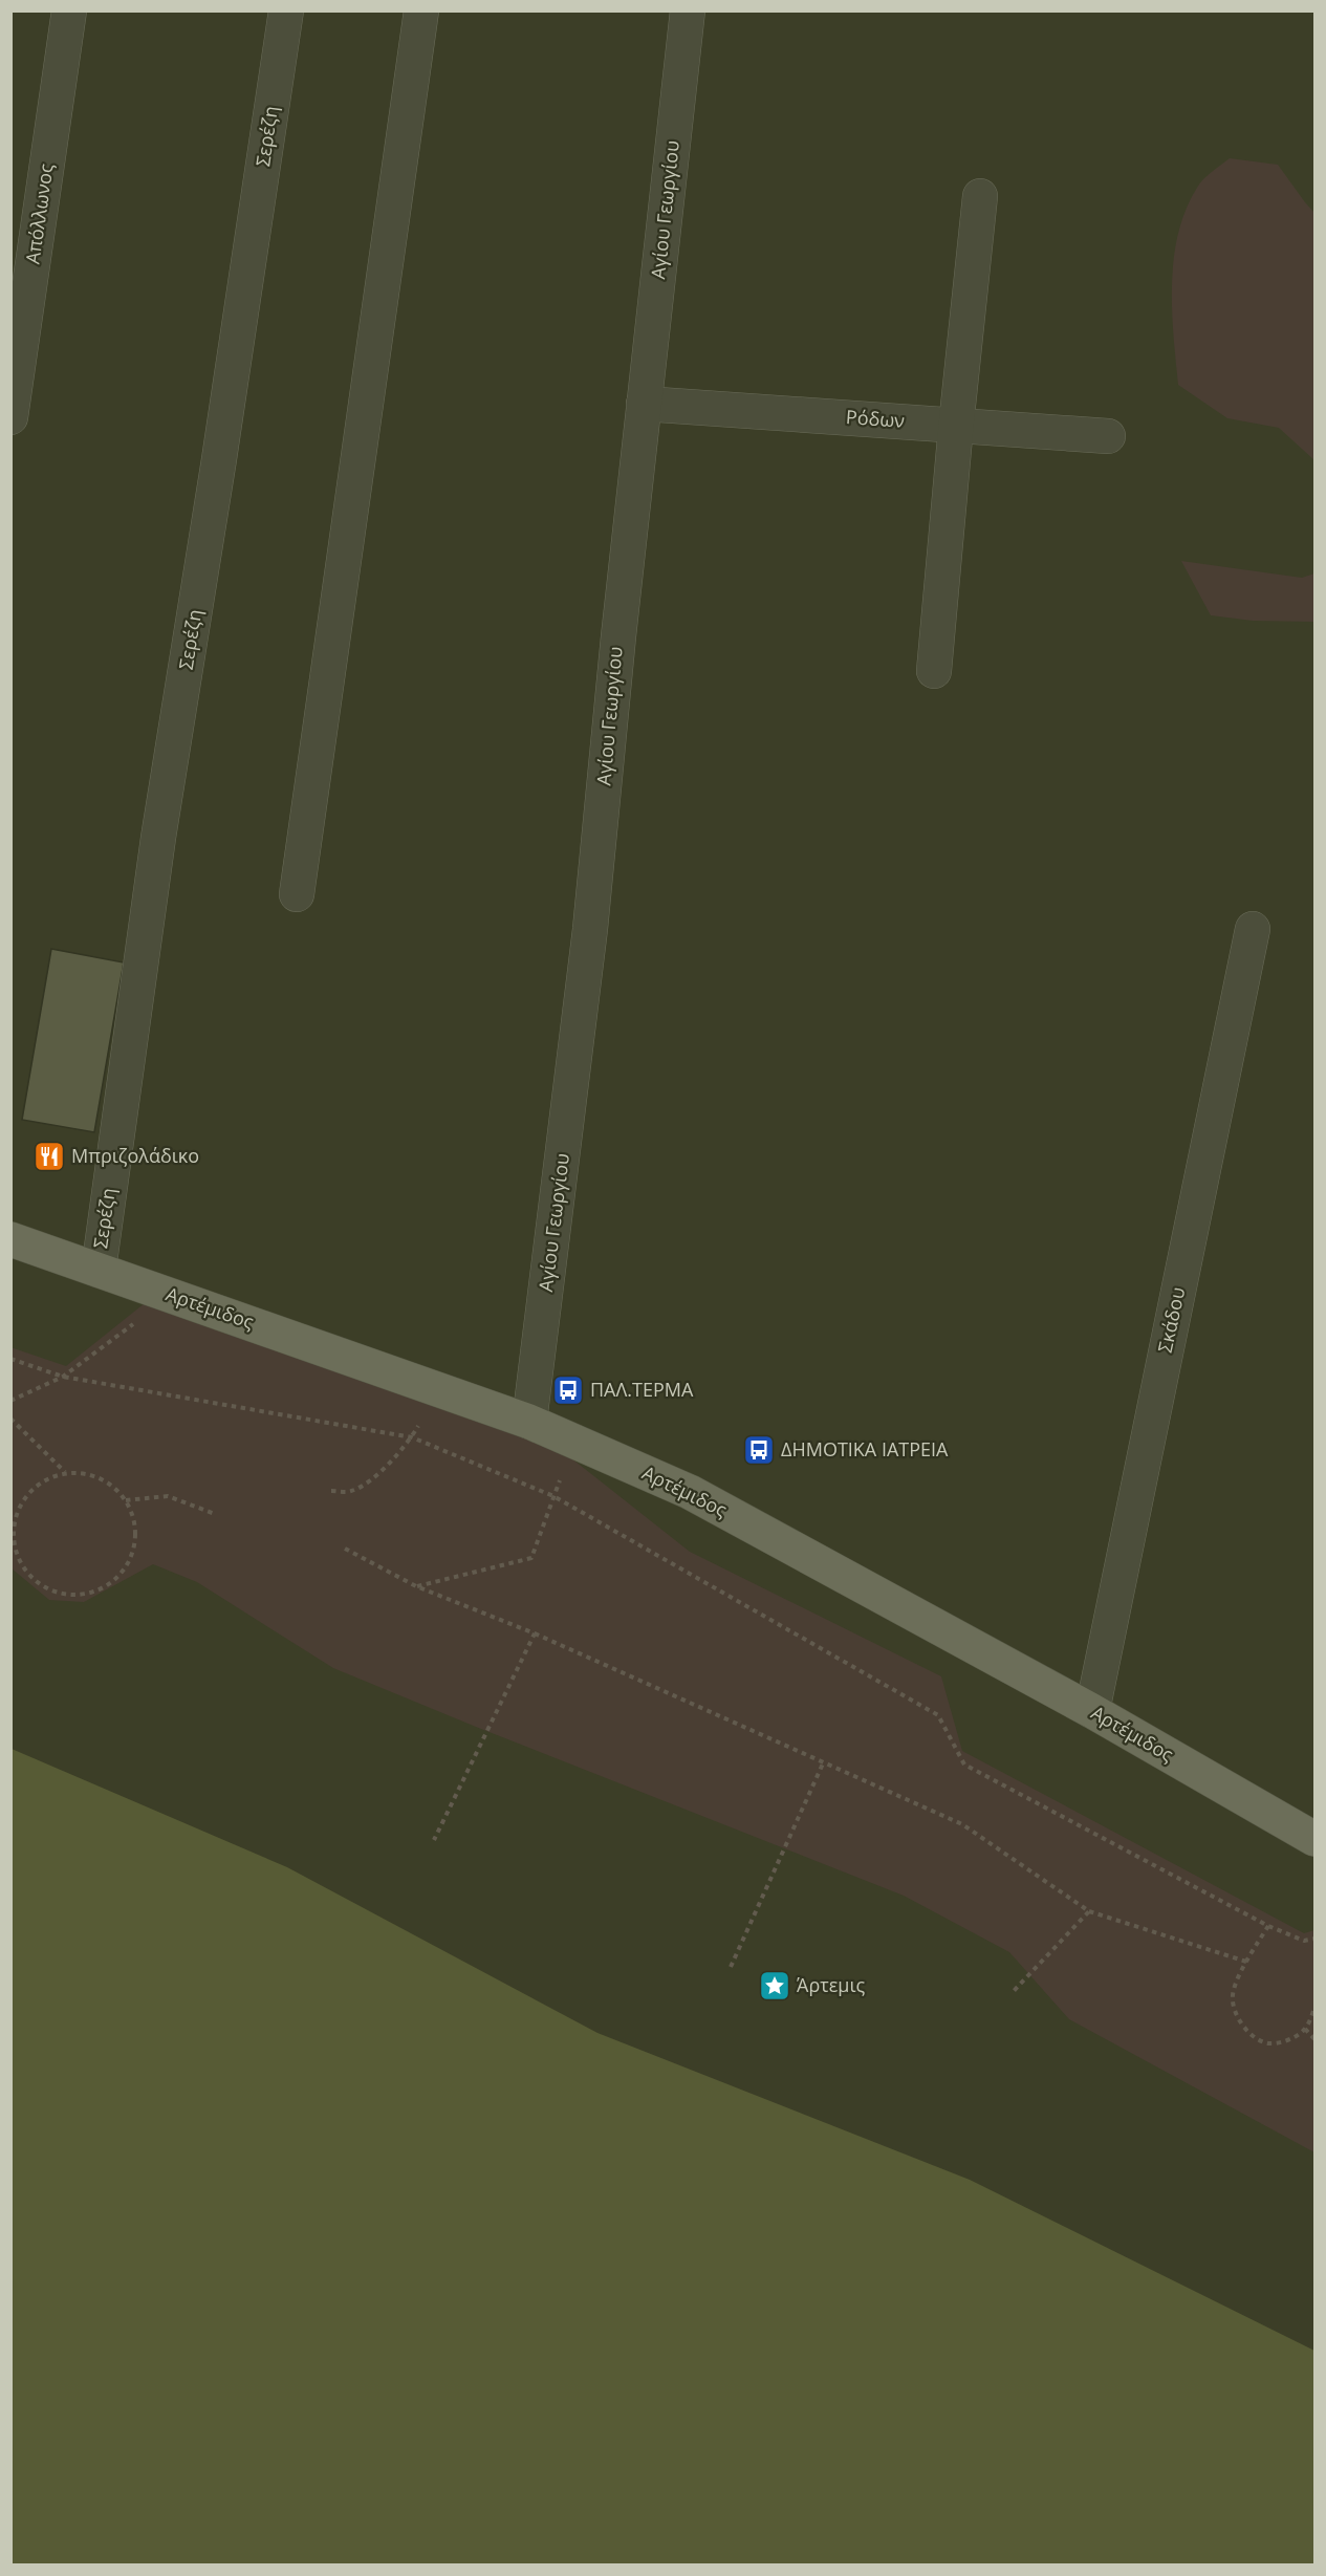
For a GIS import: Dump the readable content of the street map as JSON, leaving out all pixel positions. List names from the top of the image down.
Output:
{
  "streets": {
    "main road": ["Αρτέμιδος"],
    "street": [
      "Σερέζη",
      "Αγίου Γεωργίου",
      "Απόλλωνος",
      "Ρόδων",
      "Σκάδου"
    ]
  },
  "crossings": [
    ["Σερέζη", "Αρτέμιδος"],
    ["Αγίου Γεωργίου", "Ρόδων"],
    ["Αγίου Γεωργίου", "Αρτέμιδος"],
    ["Αρτέμιδος", "Σκάδου"]
  ],
  "places": {
    "restaurant": ["Μπριζολάδικο"],
    "bus stop": ["ΠΑΛ.ΤΕΡΜΑ", "ΔΗΜΟΤΙΚΑ ΙΑΤΡΕΙΑ"],
    "place": ["Άρτεμις"]
  }
}
